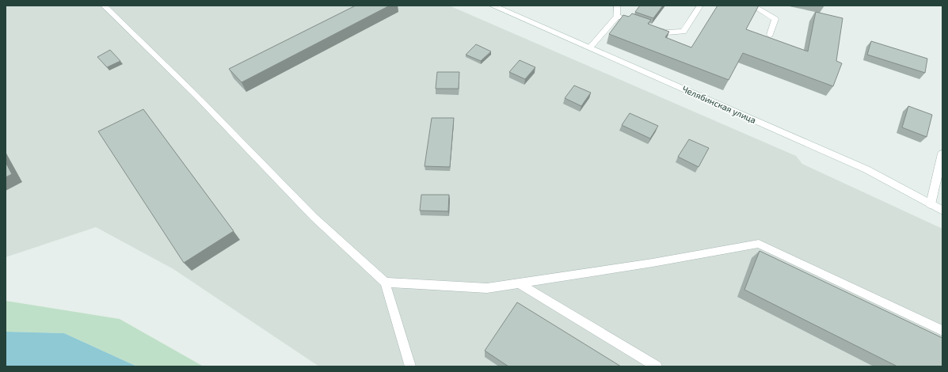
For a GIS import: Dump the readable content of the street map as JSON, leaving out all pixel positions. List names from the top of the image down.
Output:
{
  "streets": {
    "street": ["Челябинская улица"]
  }
}
